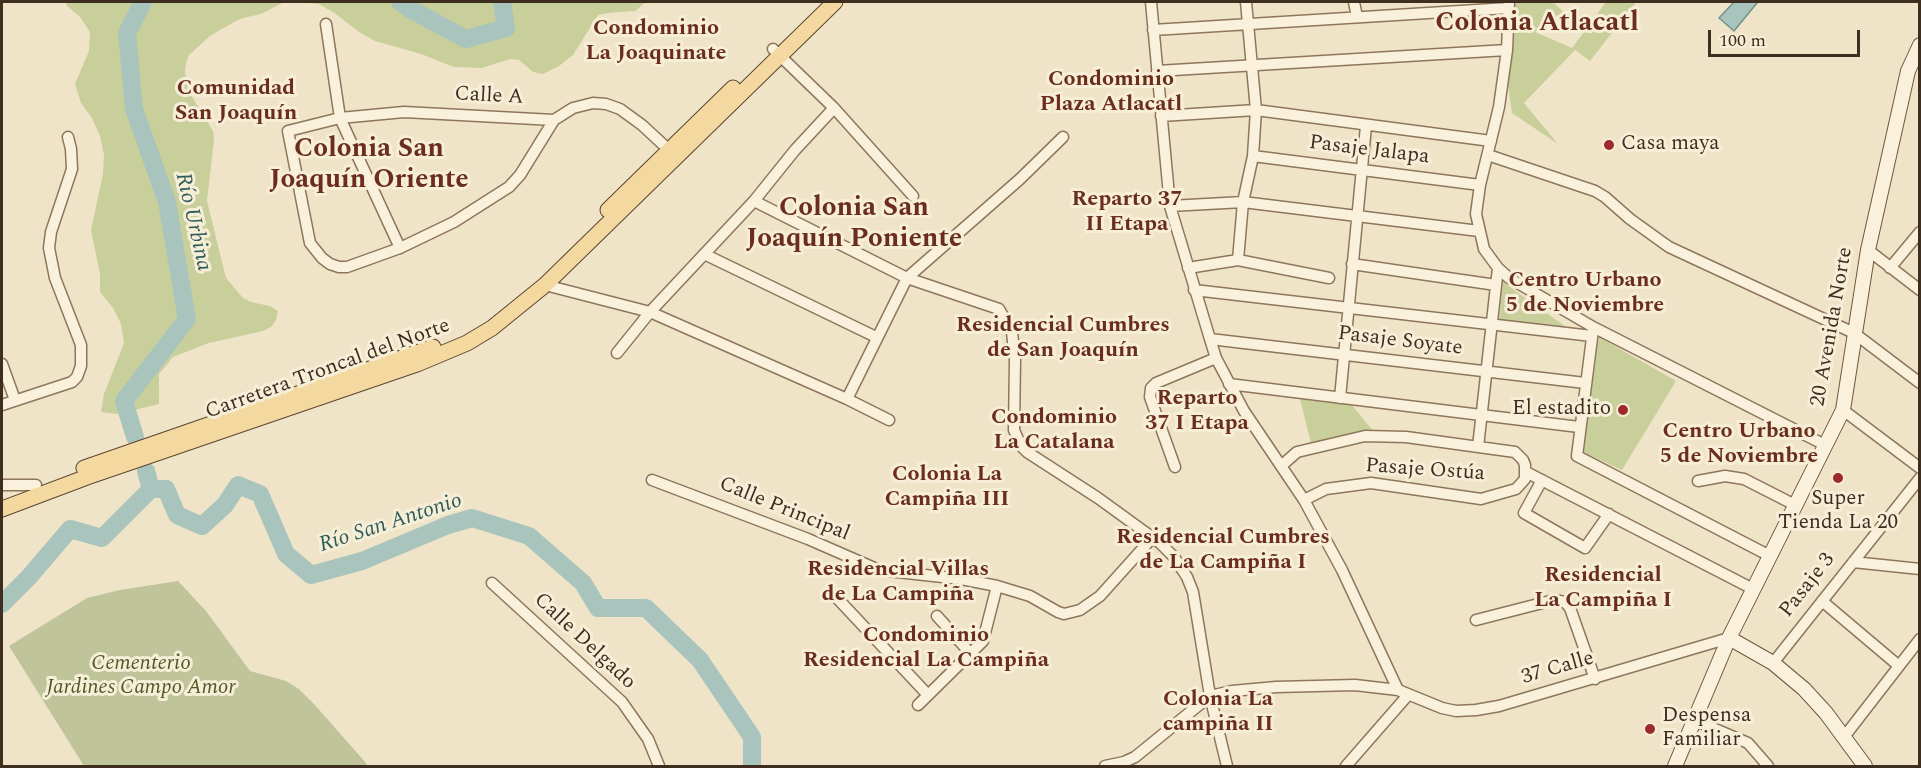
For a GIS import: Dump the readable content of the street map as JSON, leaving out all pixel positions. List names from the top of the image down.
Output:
{
  "streets": {
    "main road": ["Carretera Troncal del Norte"],
    "street": [
      "Calle A",
      "Pasaje Jalapa",
      "20 Avenida Norte",
      "Pasaje Soyate",
      "Pasaje Ostúa",
      "Calle Principal",
      "Pasaje 3",
      "Calle Delgado",
      "37 Calle"
    ]
  },
  "crossings": [
    ["20 Avenida Norte", "37 Calle"]
  ],
  "districts": [
    "Colonia Atlacatl",
    "Condominio La Joaquinate",
    "Condominio Plaza Atlacatl",
    "Comunidad San Joaquín",
    "Colonia San Joaquín Oriente",
    "Reparto 37 II Etapa",
    "Colonia San Joaquín Poniente",
    "Centro Urbano 5 de Noviembre",
    "Residencial Cumbres de San Joaquín",
    "Reparto 37 I Etapa",
    "Condominio La Catalana",
    "Centro Urbano 5 de Noviembre",
    "Colonia La Campiña III",
    "Residencial Cumbres de La Campiña I",
    "Residencial Villas de La Campiña",
    "Residencial La Campiña I",
    "Condominio Residencial La Campiña",
    "Colonia La campiña II"
  ],
  "water": ["Río Urbina", "Río San Antonio"],
  "parks": ["Cementerio Jardines Campo Amor"],
  "places": [
    "Casa maya",
    "El estadito",
    "Super Tienda La 20",
    "Despensa Familiar"
  ],
  "scale_bar": "100 m"
}
